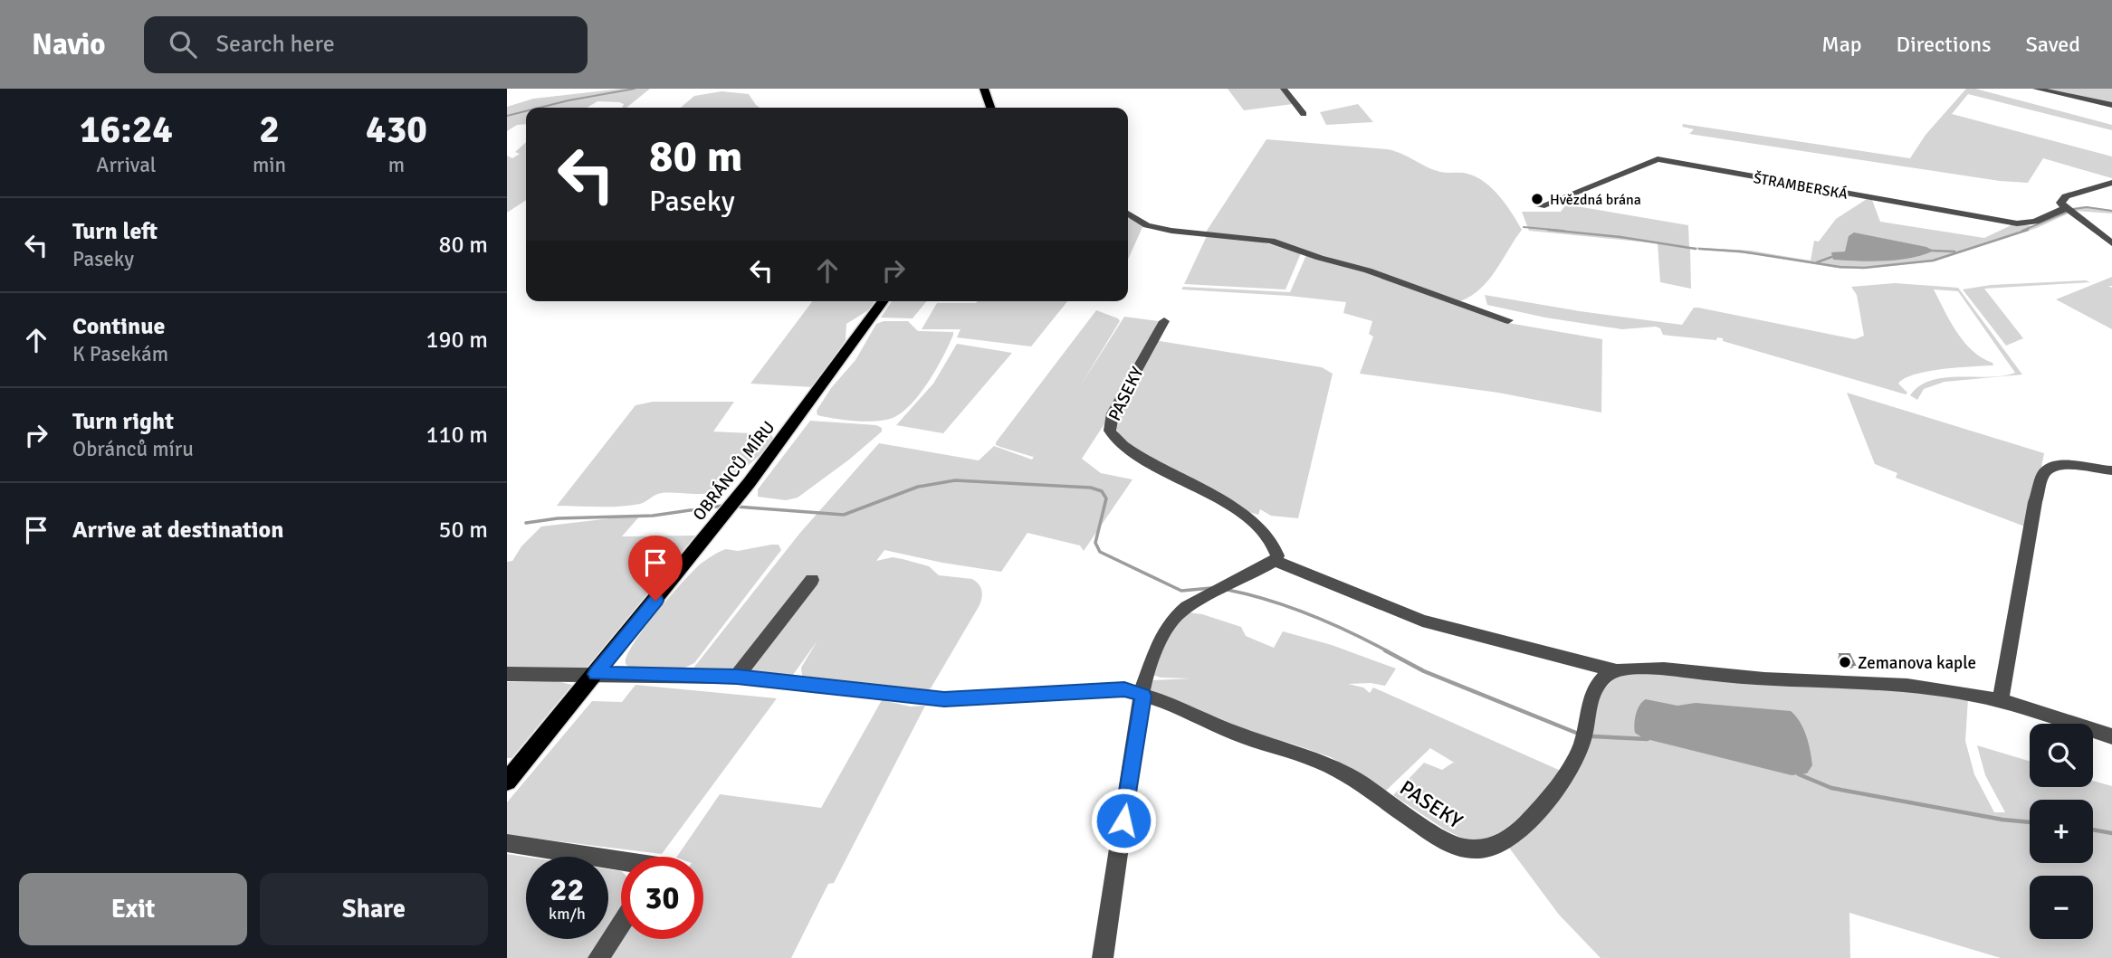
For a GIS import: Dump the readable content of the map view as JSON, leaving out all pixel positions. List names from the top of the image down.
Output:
{
  "streets": {
    "main road": ["OBRÁNCŮ MÍRU"],
    "street": ["ŠTRAMBERSKÁ", "PASEKY"]
  },
  "crossings": [
    ["PASEKY", "OBRÁNCŮ MÍRU"]
  ],
  "places": ["Hvězdná brána", "Zemanova kaple"],
  "page": {
    "header": "Navio",
    "search": "Search here",
    "nav": ["Map", "Directions", "Saved"],
    "eta": [
      "16:24",
      "Arrival",
      "2",
      "min",
      "430",
      "m"
    ],
    "turn": ["80 m", "Paseky"],
    "list": [
      {
        "name": "Turn left",
        "note": "Paseky",
        "value": "80 m"
      },
      {
        "name": "Continue",
        "note": "K Pasekám",
        "value": "190 m"
      },
      {
        "name": "Turn right",
        "note": "Obránců míru",
        "value": "110 m"
      },
      {
        "name": "Arrive at destination",
        "value": "50 m"
      }
    ],
    "map_buttons": ["+", "−"],
    "speed": "22 km/h",
    "limit": "30",
    "buttons": ["Exit", "Share"]
  }
}
